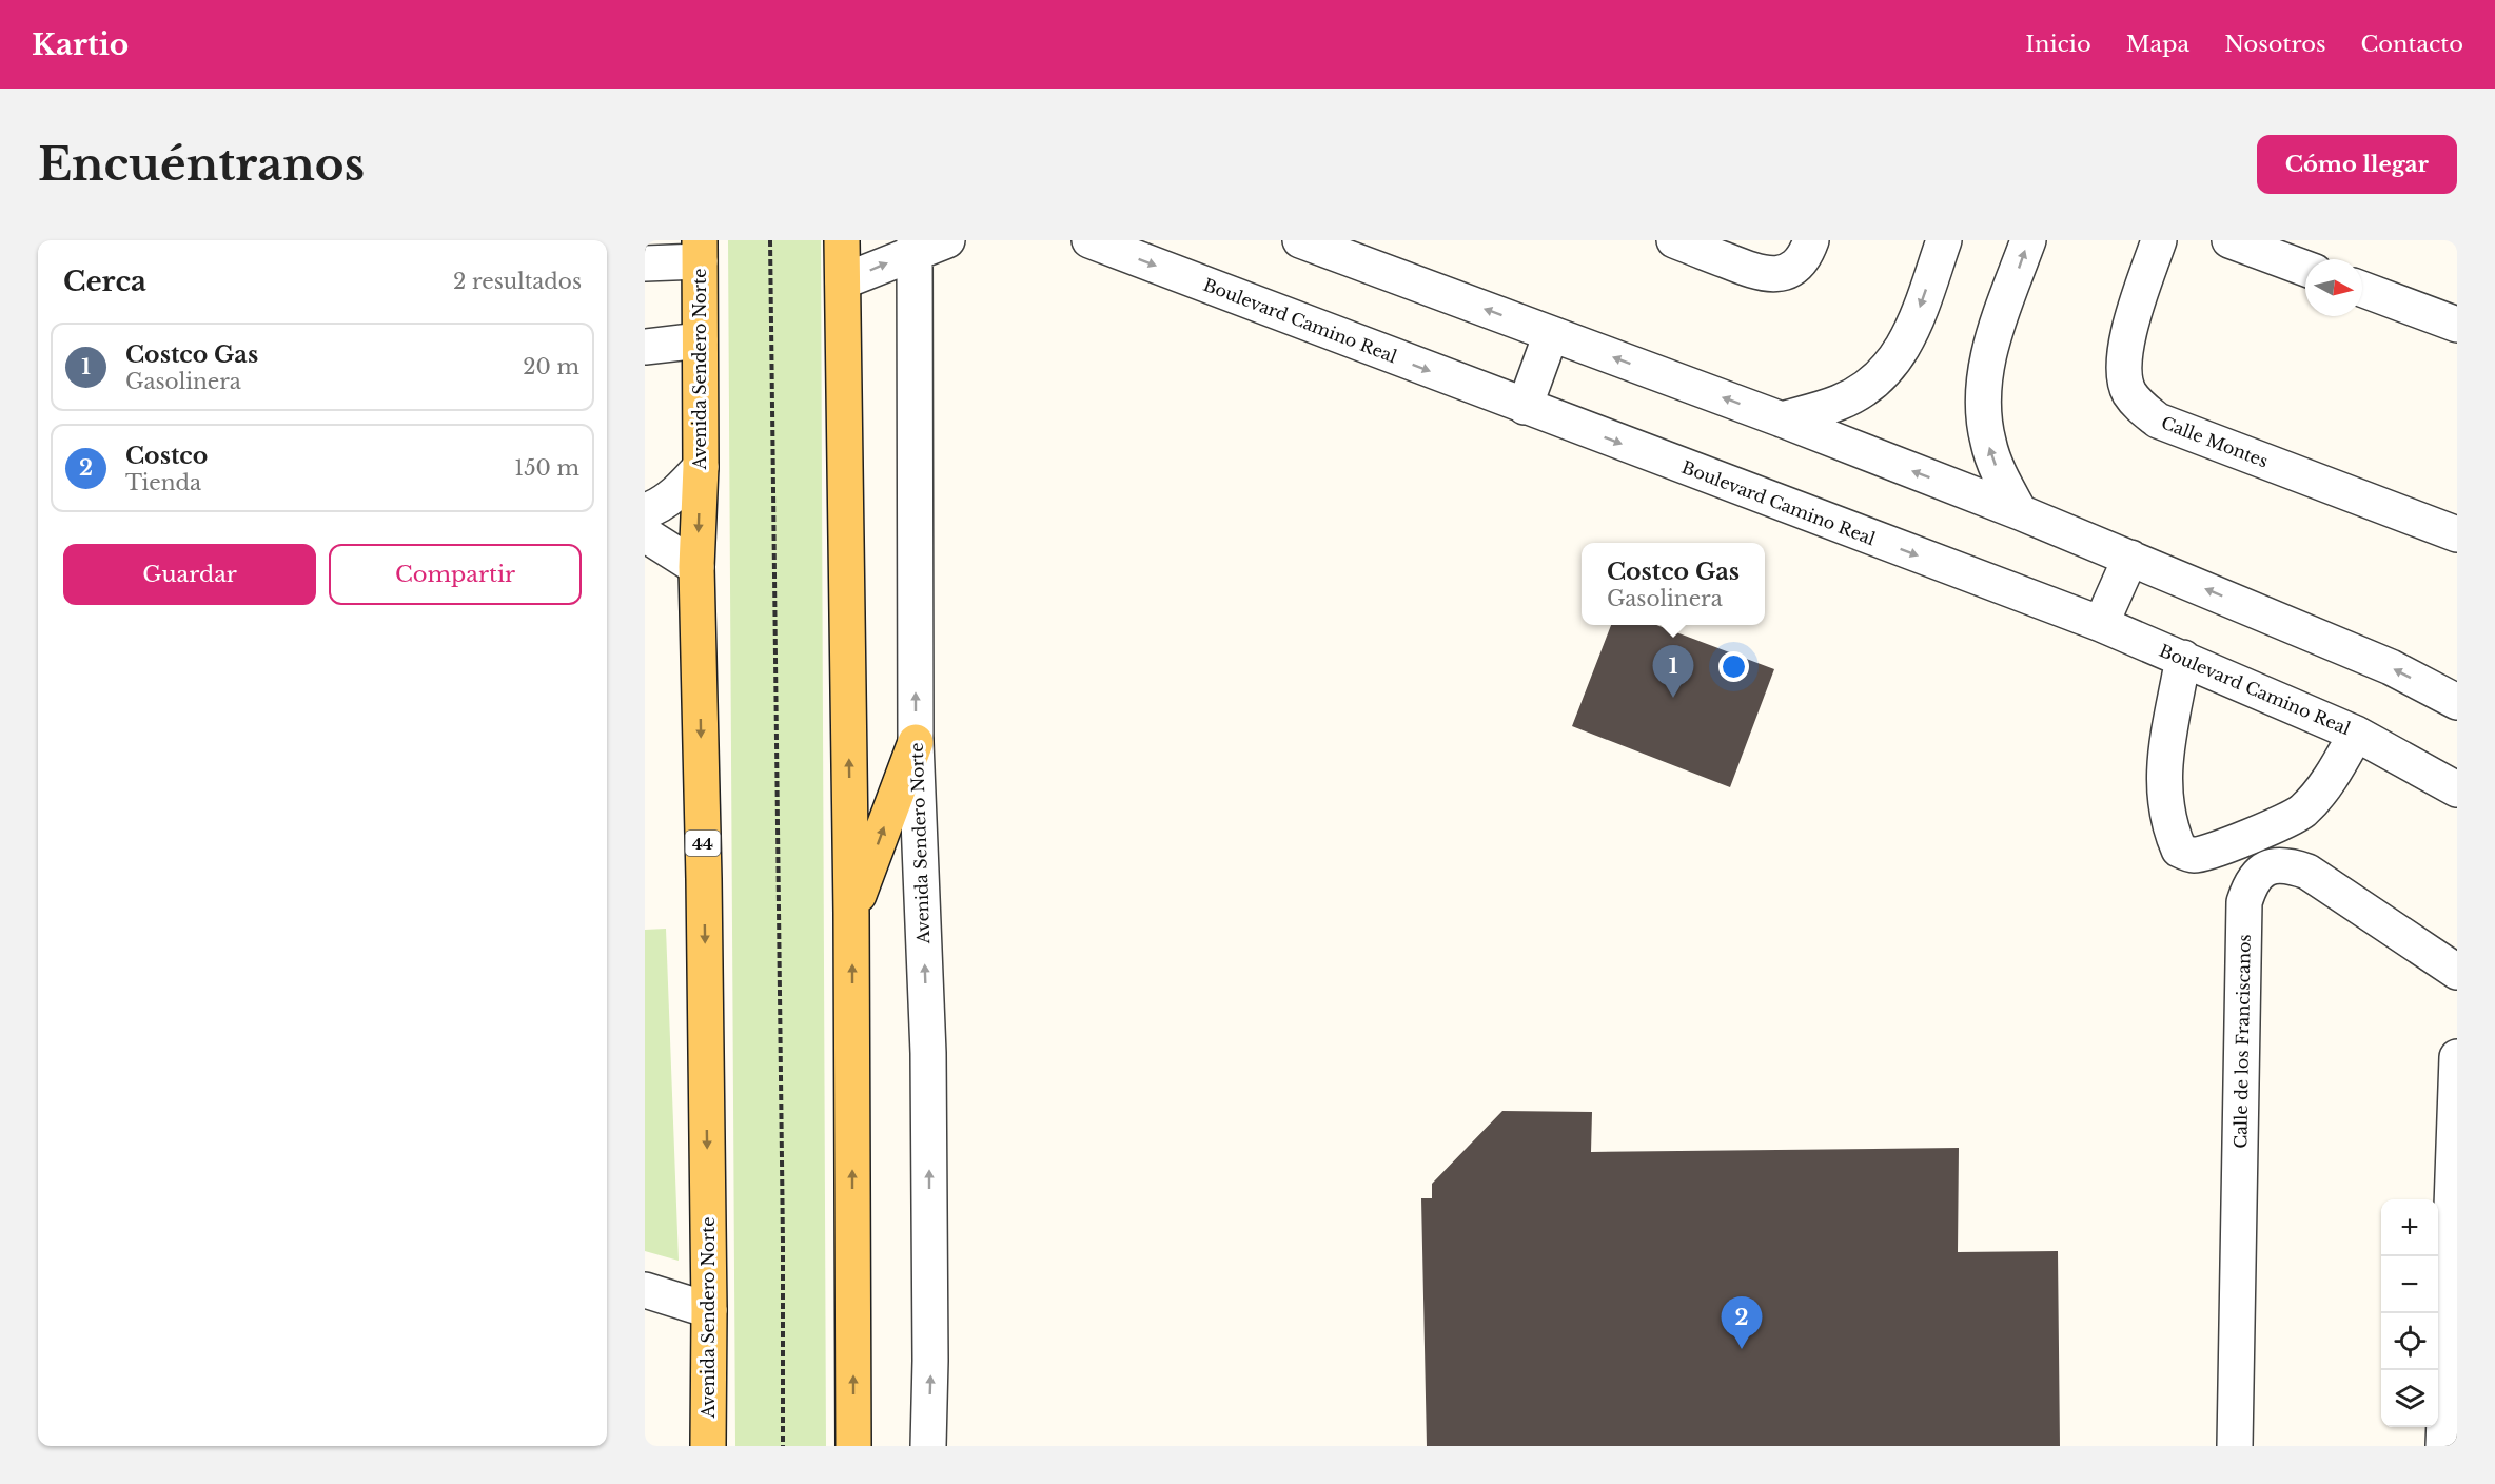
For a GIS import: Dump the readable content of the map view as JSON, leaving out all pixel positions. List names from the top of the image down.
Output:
{
  "streets": {
    "main road": ["Avenida Sendero Norte", "44"],
    "street": ["Boulevard Camino Real", "Calle Montes", "Calle de los Franciscanos"]
  },
  "north": "right",
  "page": {
    "header": "Kartio",
    "nav": [
      "Inicio",
      "Mapa",
      "Nosotros",
      "Contacto"
    ],
    "buttons": [
      "Cómo llegar",
      ["Guardar", "Compartir"]
    ],
    "title": "Encuéntranos",
    "heading": ["Cerca", "2 resultados"],
    "list": [
      {
        "mark": "1",
        "name": "Costco Gas",
        "note": "Gasolinera",
        "value": "20 m"
      },
      {
        "mark": "2",
        "name": "Costco",
        "note": "Tienda",
        "value": "150 m"
      }
    ],
    "popup": ["Costco Gas", "Gasolinera"],
    "pins": ["1", "2"],
    "map_buttons": ["+", "−"]
  }
}
